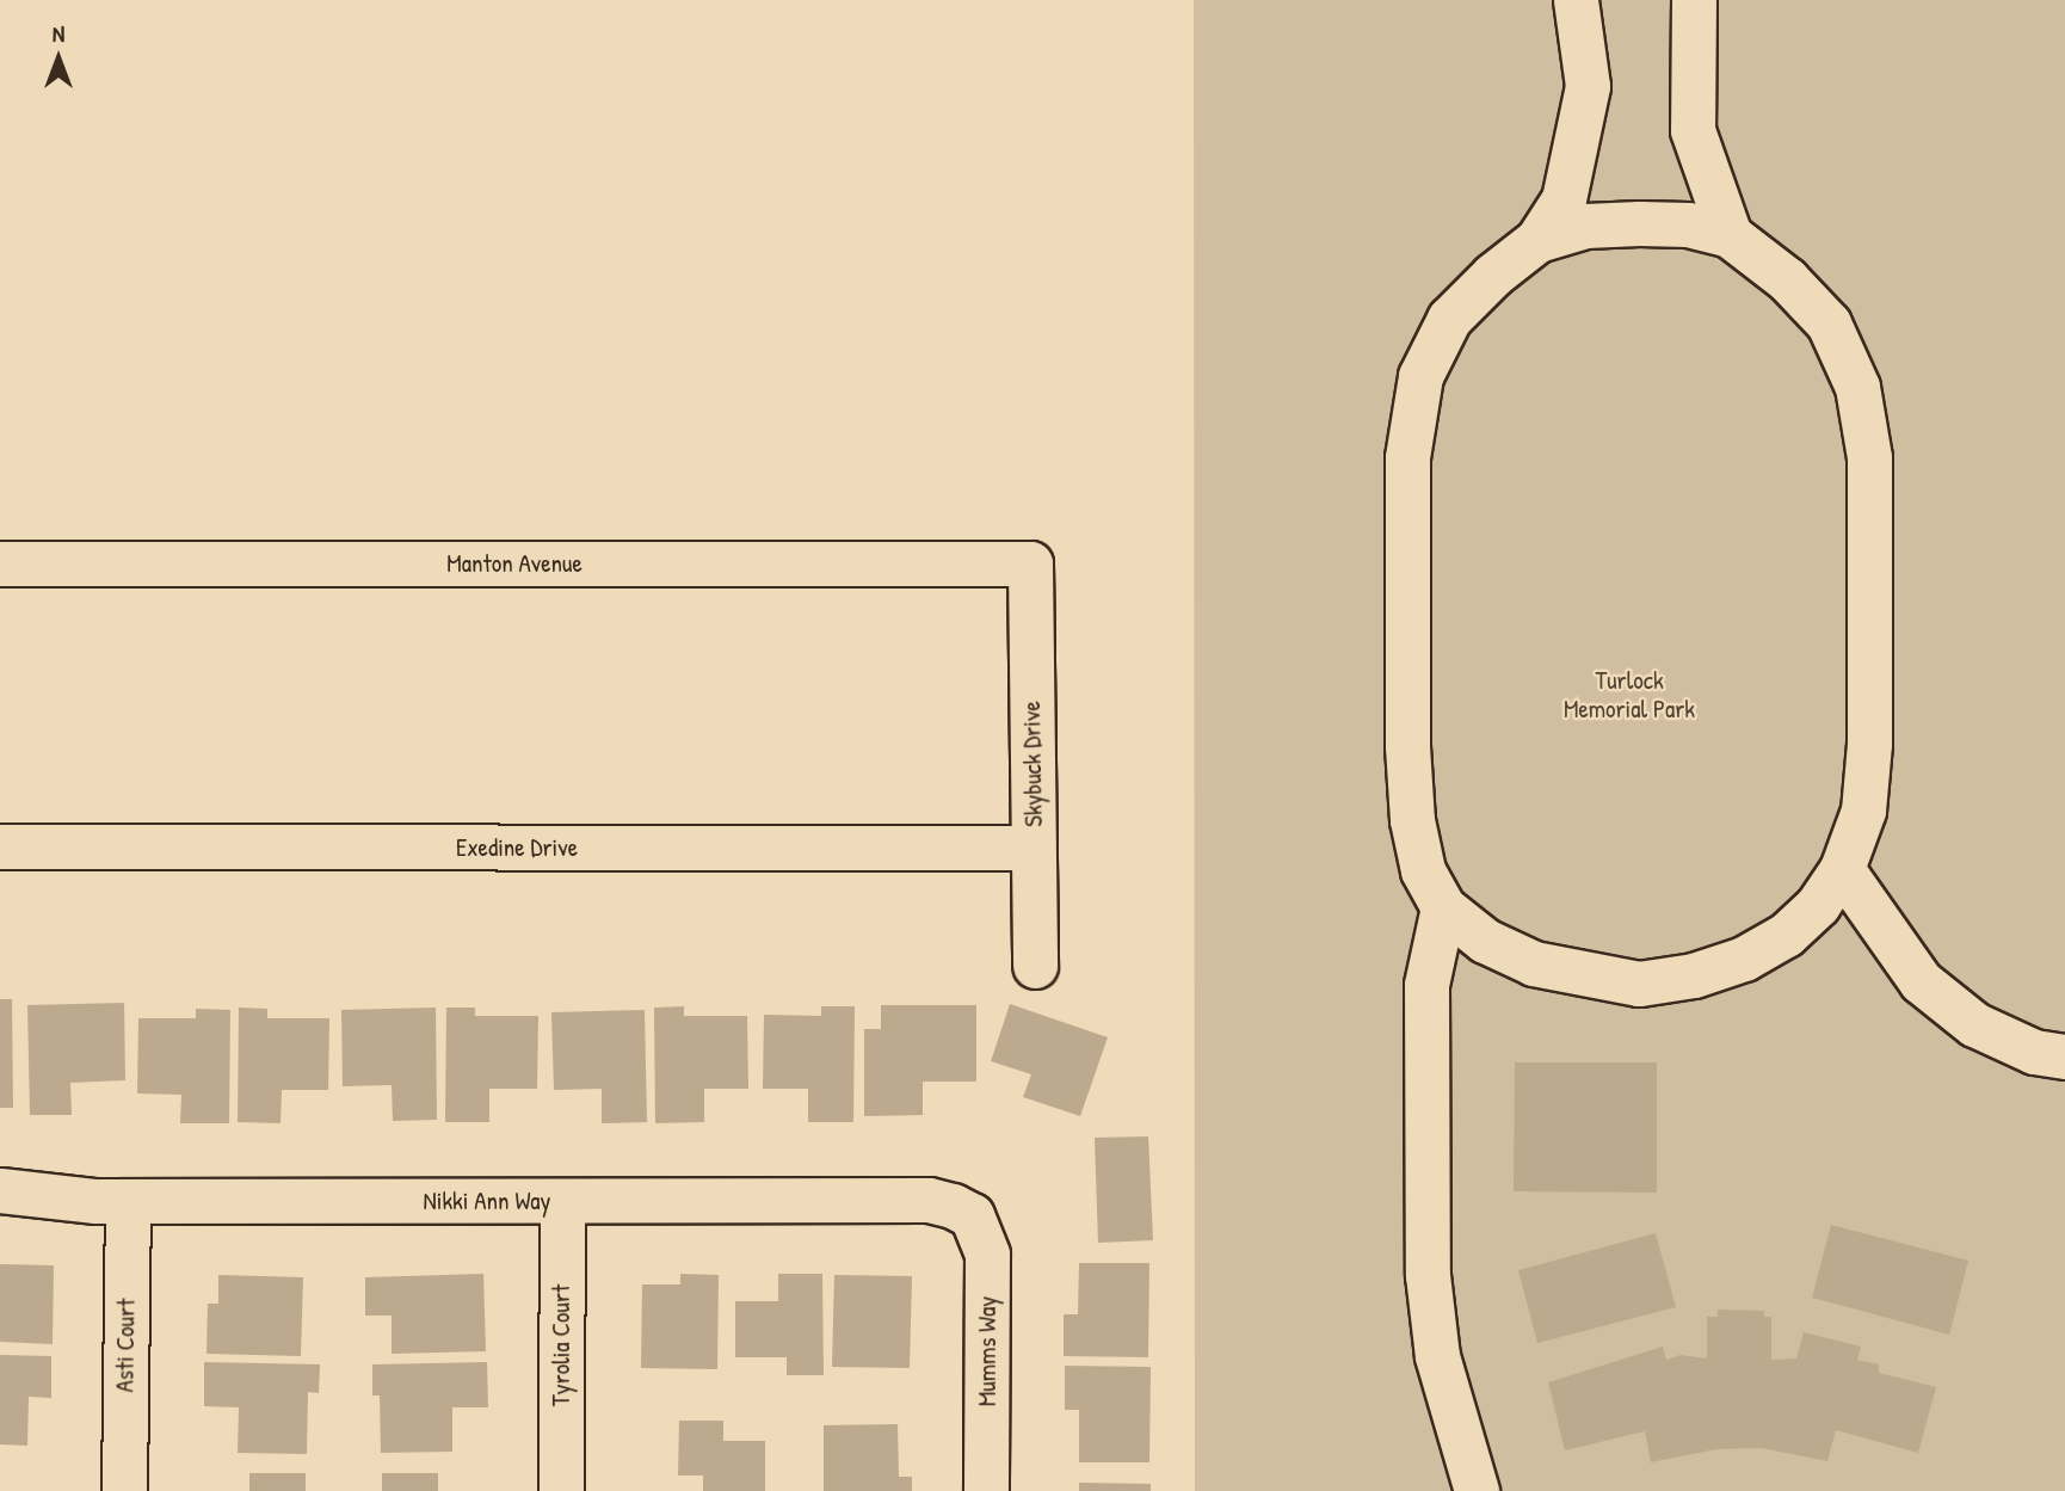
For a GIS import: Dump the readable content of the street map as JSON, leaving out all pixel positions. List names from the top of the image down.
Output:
{
  "streets": {
    "street": [
      "Manton Avenue",
      "Skybuck Drive",
      "Exedine Drive",
      "Nikki Ann Way",
      "Asti Court",
      "Tyrolia Court",
      "Mumms Way"
    ]
  },
  "crossings": [
    ["Manton Avenue", "Skybuck Drive"],
    ["Skybuck Drive", "Exedine Drive"],
    ["Nikki Ann Way", "Asti Court"],
    ["Nikki Ann Way", "Tyrolia Court"],
    ["Nikki Ann Way", "Mumms Way"]
  ],
  "parks": ["Turlock Memorial Park"],
  "north": "top"
}
